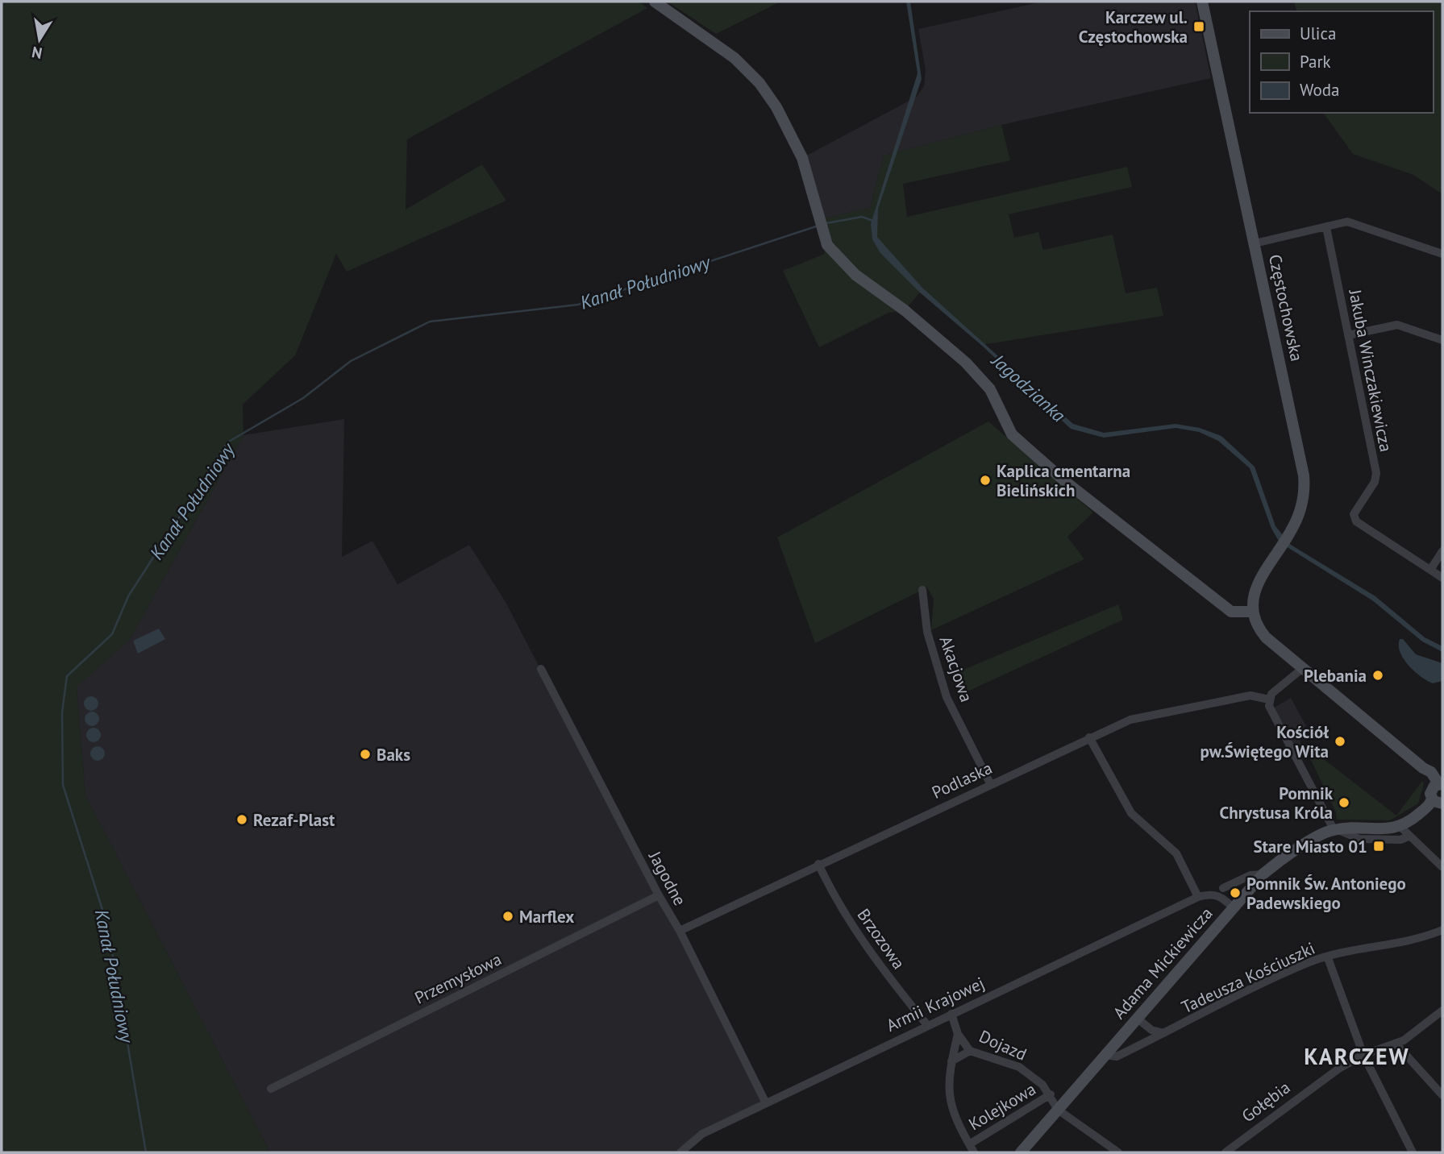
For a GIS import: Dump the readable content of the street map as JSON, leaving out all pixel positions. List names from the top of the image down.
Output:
{
  "streets": {
    "main road": ["Częstochowska", "Adama Mickiewicza"],
    "street": [
      "Jakuba Winczakiewicza",
      "Akacjowa",
      "Podlaska",
      "Jagodne",
      "Brzozowa",
      "Tadeusza Kościuszki",
      "Przemysłowa",
      "Armii Krajowej",
      "Dojazd",
      "Gołębia",
      "Kolejkowa"
    ]
  },
  "crossings": [
    ["Akacjowa", "Podlaska"],
    ["Podlaska", "Jagodne"],
    ["Podlaska", "Brzozowa"],
    ["Jagodne", "Przemysłowa"],
    ["Jagodne", "Armii Krajowej"],
    ["Brzozowa", "Armii Krajowej"],
    ["Adama Mickiewicza", "Tadeusza Kościuszki"],
    ["Adama Mickiewicza", "Armii Krajowej"],
    ["Adama Mickiewicza", "Dojazd"],
    ["Armii Krajowej", "Dojazd"],
    ["Dojazd", "Kolejkowa"]
  ],
  "districts": ["KARCZEW"],
  "water": ["Kanał Południowy", "Jagodzianka"],
  "places": {
    "transit": ["Karczew ul. Częstochowska", "Stare Miasto 01"],
    "other": [
      "Kaplica cmentarna Bielińskich",
      "Plebania",
      "Kościół pw.Świętego Wita",
      "Baks",
      "Pomnik Chrystusa Króla",
      "Rezaf-Plast",
      "Pomnik Św. Antoniego Padewskiego",
      "Marflex"
    ]
  },
  "legend": ["Ulica", "Park", "Woda"],
  "north": "bottom"
}
